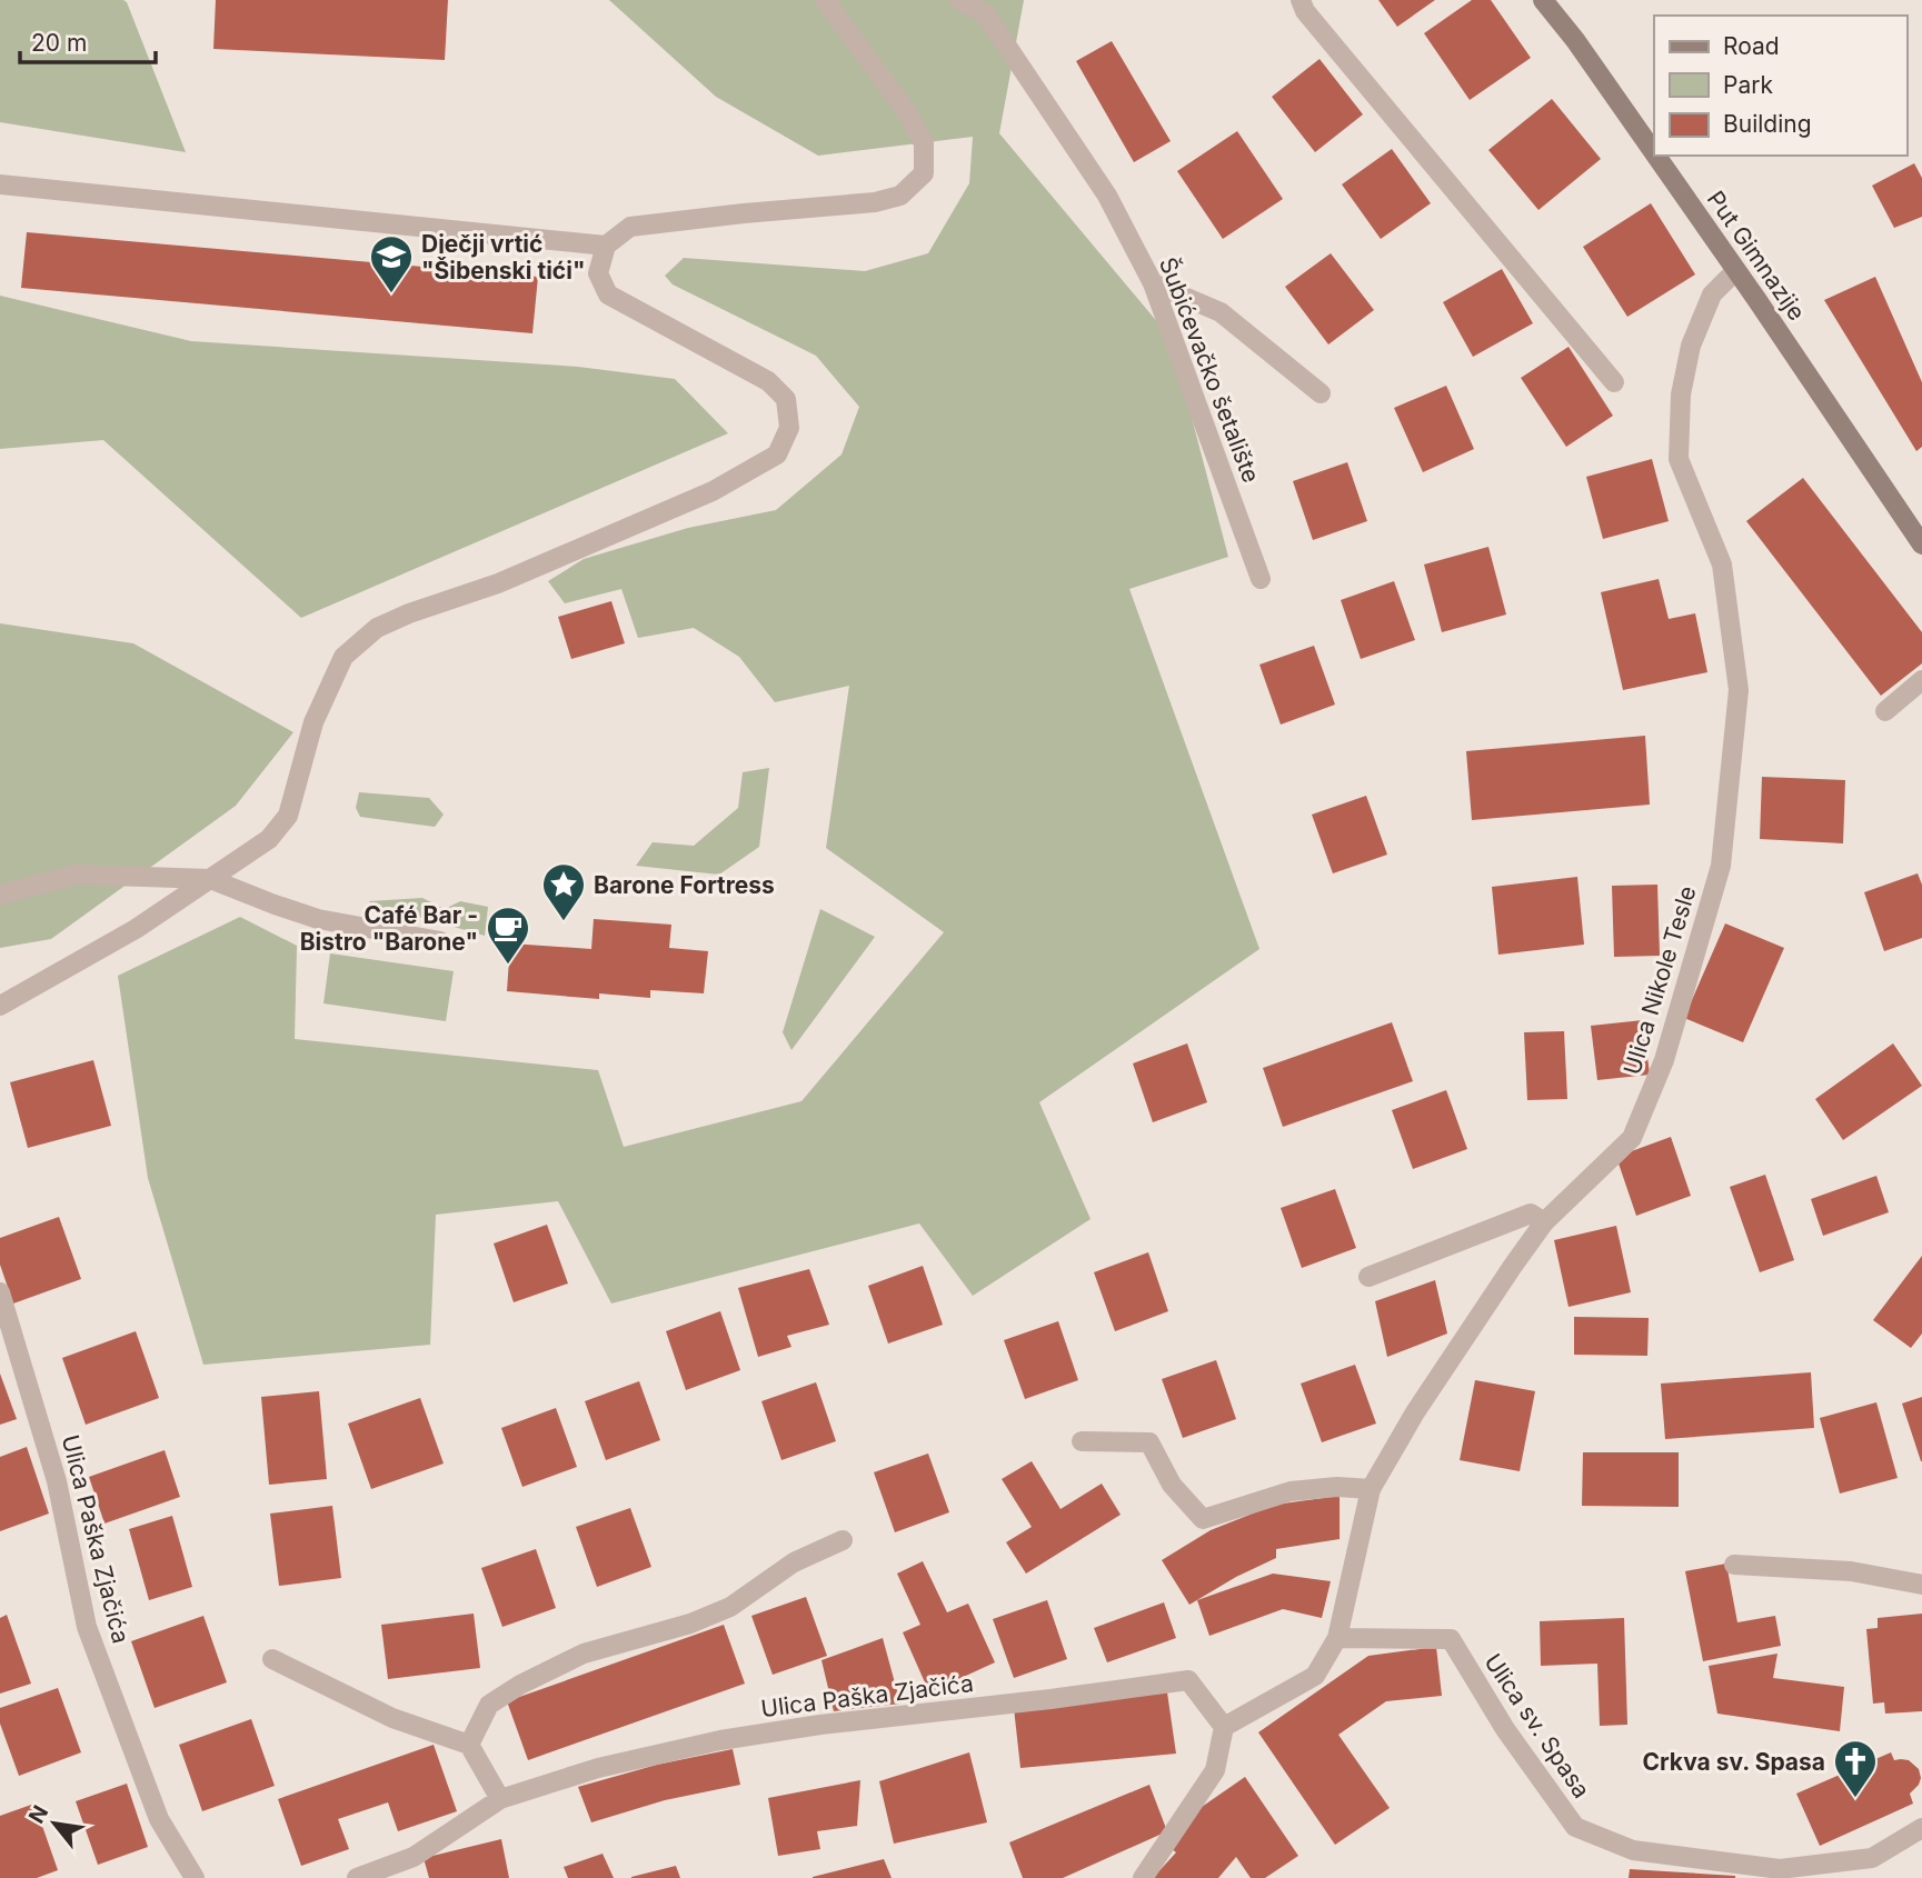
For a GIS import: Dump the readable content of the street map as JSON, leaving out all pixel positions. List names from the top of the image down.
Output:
{
  "streets": {
    "street": [
      "Put Gimnazije",
      "Šubićevačko šetalište",
      "Ulica Nikole Tesle",
      "Ulica Paška Zjačića",
      "Ulica sv. Spasa"
    ]
  },
  "crossings": [
    ["Put Gimnazije", "Ulica Nikole Tesle"],
    ["Ulica Nikole Tesle", "Ulica Paška Zjačića"],
    ["Ulica Nikole Tesle", "Ulica sv. Spasa"]
  ],
  "places": {
    "school or university": ["Dječji vrtić \"Šibenski tići\""],
    "place": ["Barone Fortress"],
    "cafe": ["Café Bar - Bistro \"Barone\""],
    "church": ["Crkva sv. Spasa"]
  },
  "legend": ["Road", "Park", "Building"],
  "scale_bar": "20 m",
  "north": "top left"
}
